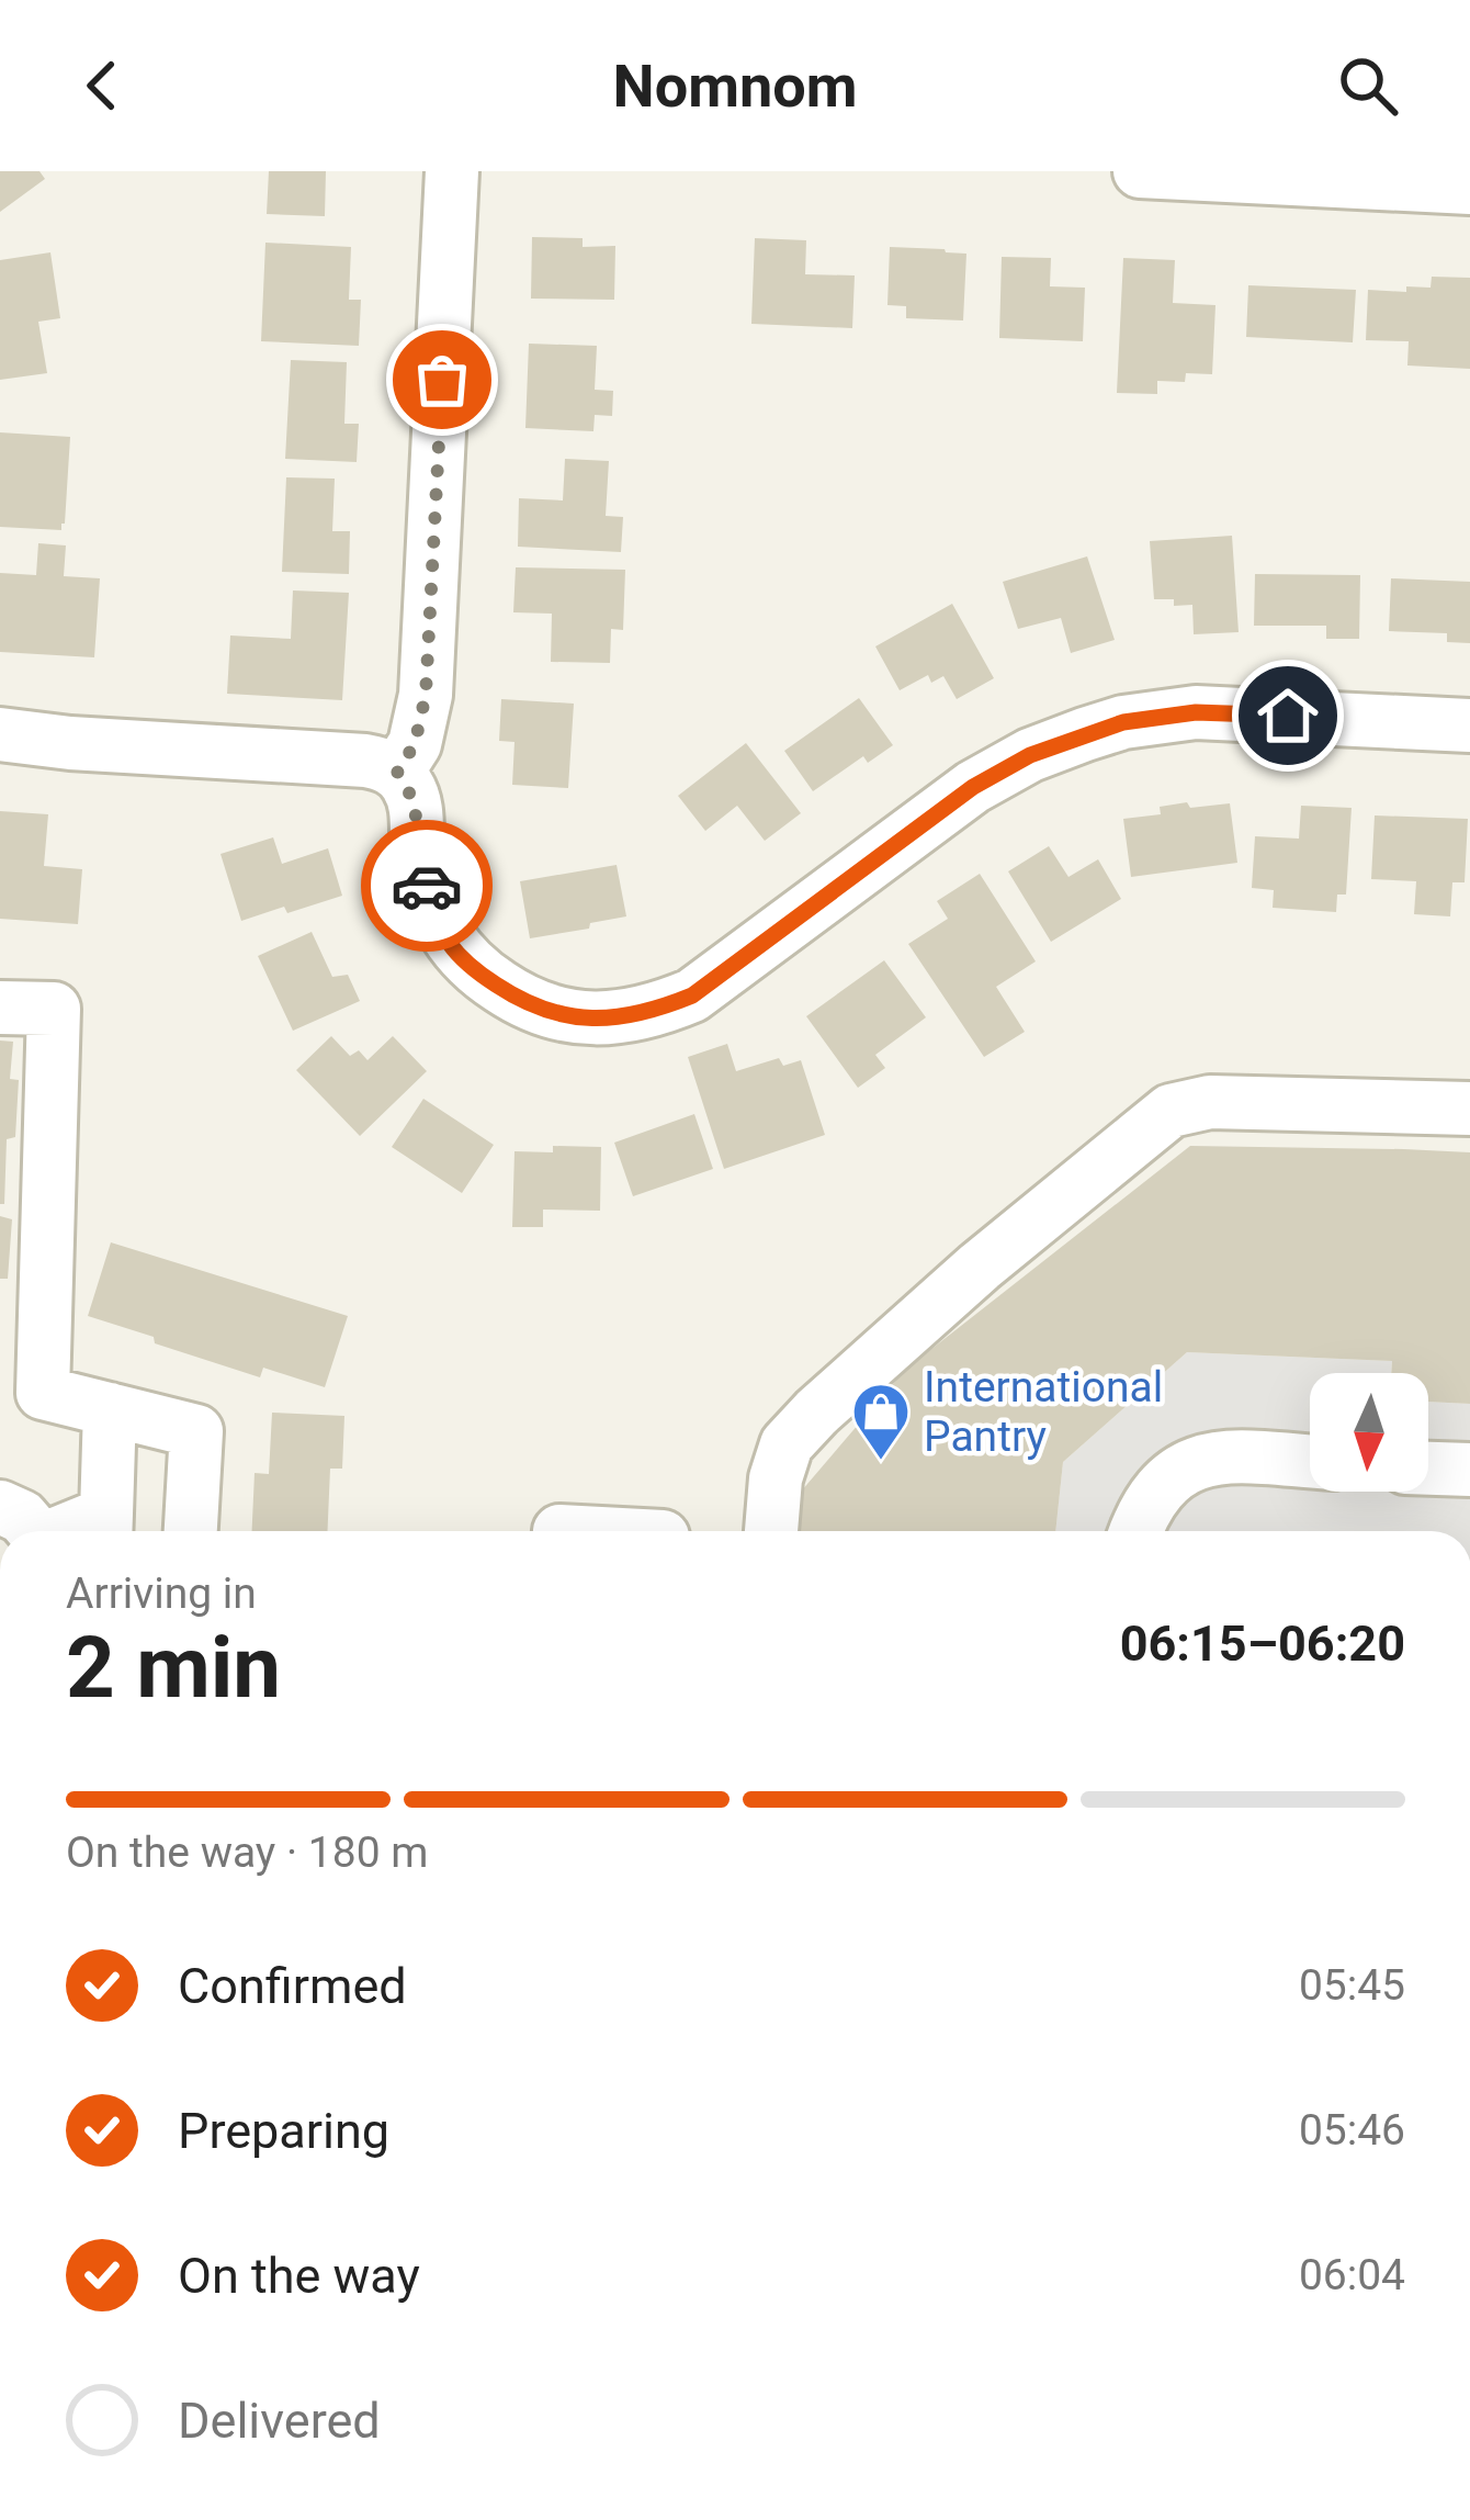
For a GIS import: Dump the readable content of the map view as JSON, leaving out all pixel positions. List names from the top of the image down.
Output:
{
  "places": {
    "shop": ["International Pantry"]
  },
  "north": "bottom",
  "page": {
    "header": "Nomnom",
    "heading": ["2 min", "Arriving in", "06:15–06:20"],
    "bar": "On the way · 180 m",
    "list": [
      ["Confirmed", "05:45"],
      ["Preparing", "05:46"],
      ["On the way", "06:04"],
      "Delivered"
    ]
  }
}
